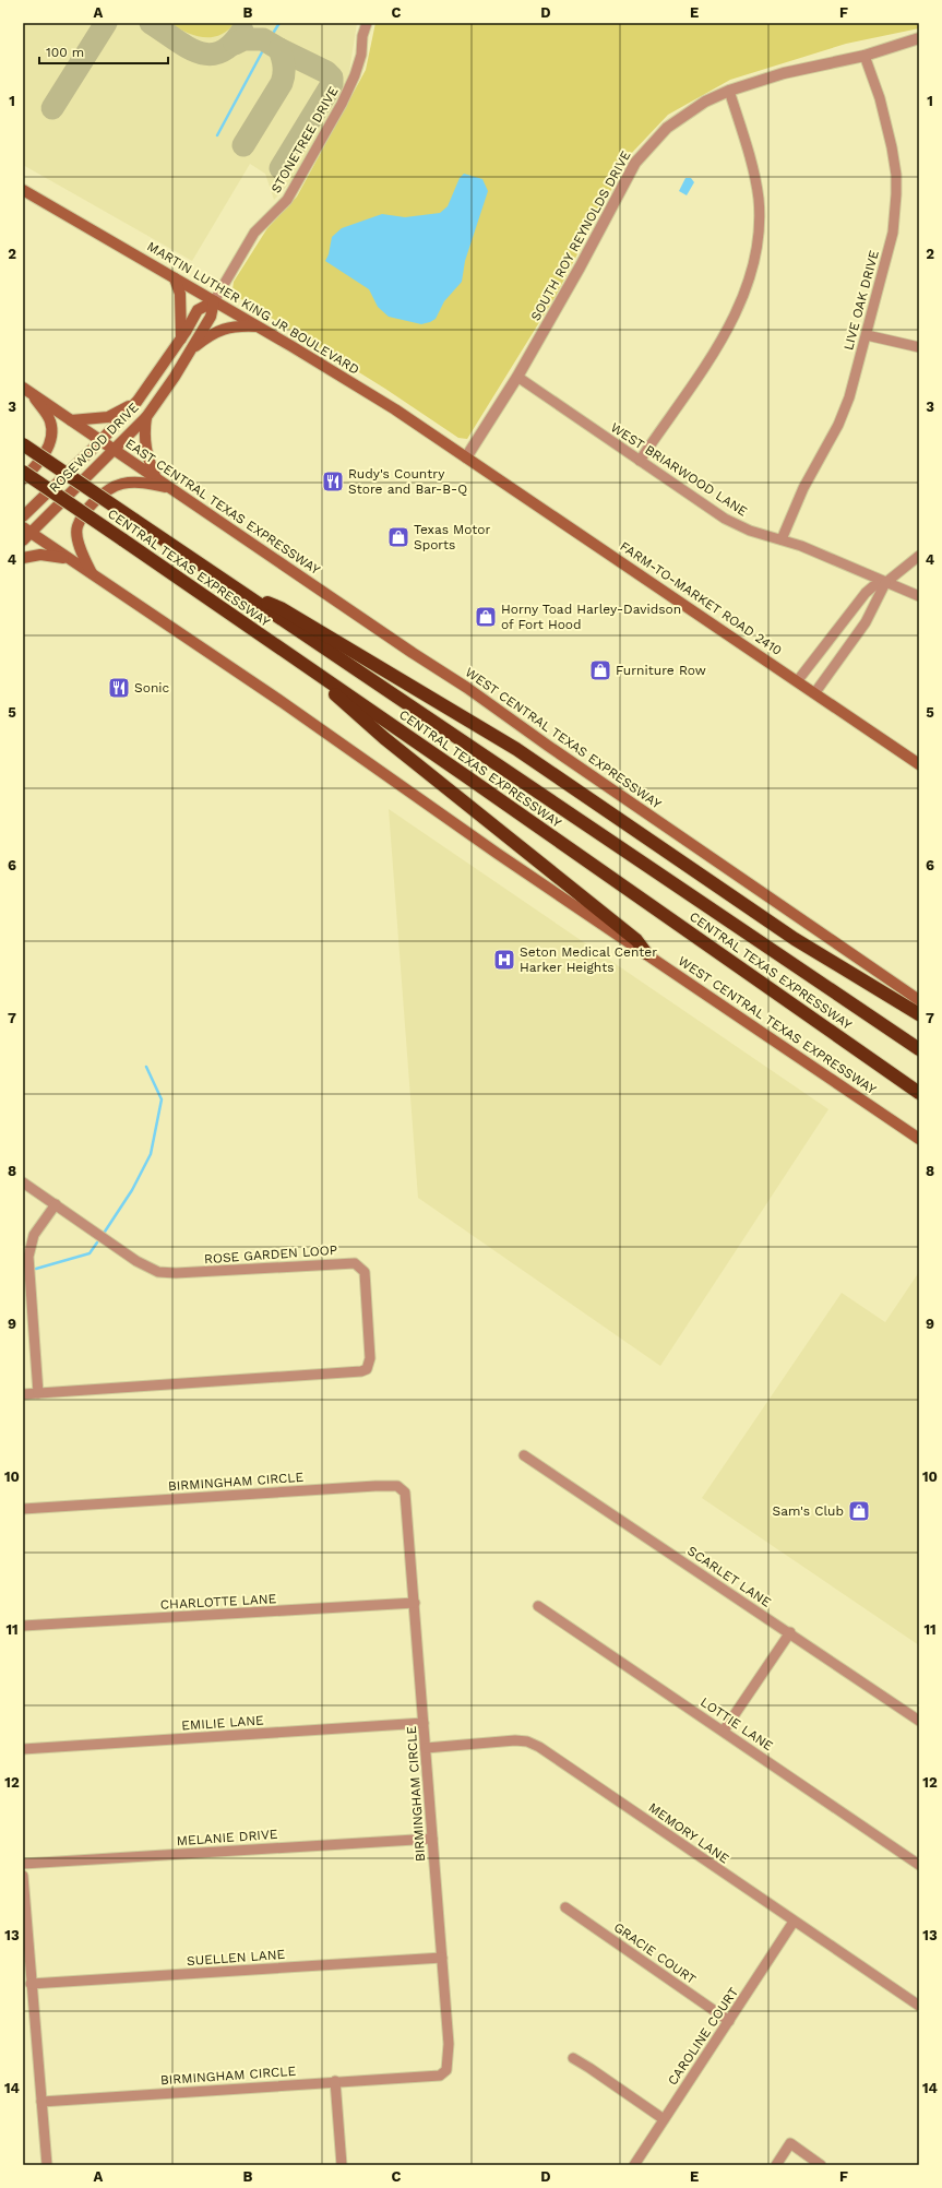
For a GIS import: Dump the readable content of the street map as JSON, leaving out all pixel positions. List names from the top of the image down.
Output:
{
  "streets": {
    "highway": ["CENTRAL TEXAS EXPRESSWAY"],
    "main road": [
      "MARTIN LUTHER KING JR BOULEVARD",
      "ROSEWOOD DRIVE",
      "EAST CENTRAL TEXAS EXPRESSWAY",
      "FARM-TO-MARKET ROAD 2410",
      "WEST CENTRAL TEXAS EXPRESSWAY"
    ],
    "street": [
      "STONETREE DRIVE",
      "SOUTH ROY REYNOLDS DRIVE",
      "LIVE OAK DRIVE",
      "WEST BRIARWOOD LANE",
      "ROSE GARDEN LOOP",
      "BIRMINGHAM CIRCLE",
      "SCARLET LANE",
      "CHARLOTTE LANE",
      "EMILIE LANE",
      "LOTTIE LANE",
      "MEMORY LANE",
      "MELANIE DRIVE",
      "GRACIE COURT",
      "SUELLEN LANE",
      "CAROLINE COURT"
    ]
  },
  "crossings": [
    ["STONETREE DRIVE", "MARTIN LUTHER KING JR BOULEVARD"],
    ["STONETREE DRIVE", "ROSEWOOD DRIVE"],
    ["SOUTH ROY REYNOLDS DRIVE", "LIVE OAK DRIVE"],
    ["SOUTH ROY REYNOLDS DRIVE", "MARTIN LUTHER KING JR BOULEVARD"],
    ["SOUTH ROY REYNOLDS DRIVE", "WEST BRIARWOOD LANE"],
    ["SOUTH ROY REYNOLDS DRIVE", "FARM-TO-MARKET ROAD 2410"],
    ["LIVE OAK DRIVE", "WEST BRIARWOOD LANE"],
    ["MARTIN LUTHER KING JR BOULEVARD", "ROSEWOOD DRIVE"],
    ["MARTIN LUTHER KING JR BOULEVARD", "FARM-TO-MARKET ROAD 2410"],
    ["ROSEWOOD DRIVE", "EAST CENTRAL TEXAS EXPRESSWAY"],
    ["EAST CENTRAL TEXAS EXPRESSWAY", "WEST CENTRAL TEXAS EXPRESSWAY"],
    ["BIRMINGHAM CIRCLE", "CHARLOTTE LANE"],
    ["BIRMINGHAM CIRCLE", "EMILIE LANE"],
    ["BIRMINGHAM CIRCLE", "MEMORY LANE"],
    ["BIRMINGHAM CIRCLE", "MELANIE DRIVE"],
    ["BIRMINGHAM CIRCLE", "SUELLEN LANE"],
    ["MEMORY LANE", "CAROLINE COURT"],
    ["GRACIE COURT", "CAROLINE COURT"]
  ],
  "places": {
    "restaurant": ["Rudy's Country Store and Bar-B-Q", "Sonic"],
    "shop": [
      "Texas Motor Sports",
      "Horny Toad Harley-Davidson of Fort Hood",
      "Furniture Row",
      "Sam's Club"
    ],
    "hospital": ["Seton Medical Center Harker Heights"]
  },
  "scale_bar": "100 m",
  "grid": {
    "columns": [
      "A",
      "B",
      "C",
      "D",
      "E",
      "F"
    ],
    "rows": [
      "1",
      "2",
      "3",
      "4",
      "5",
      "6",
      "7",
      "8",
      "9",
      "10",
      "11",
      "12",
      "13",
      "14"
    ]
  }
}
